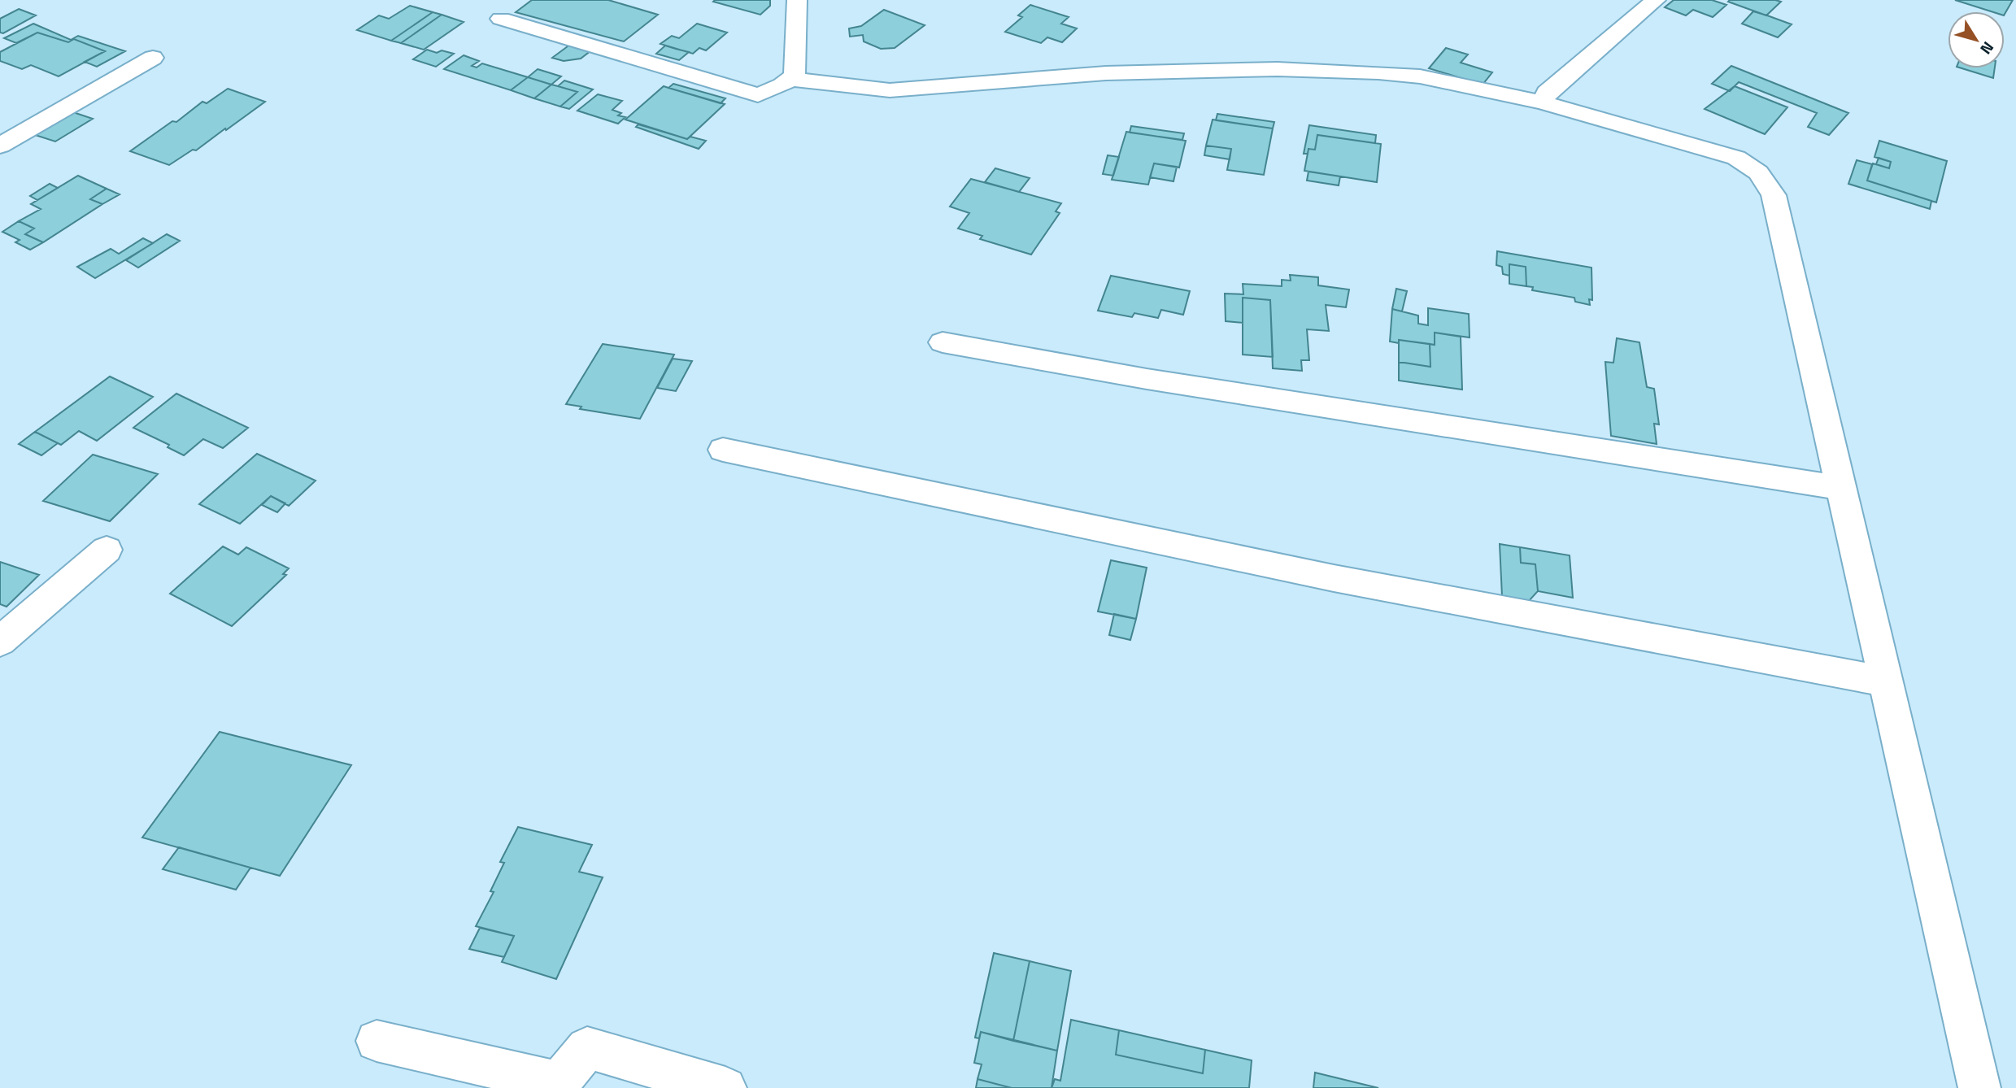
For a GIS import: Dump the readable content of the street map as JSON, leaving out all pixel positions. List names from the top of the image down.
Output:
{
  "north": "bottom right"
}
